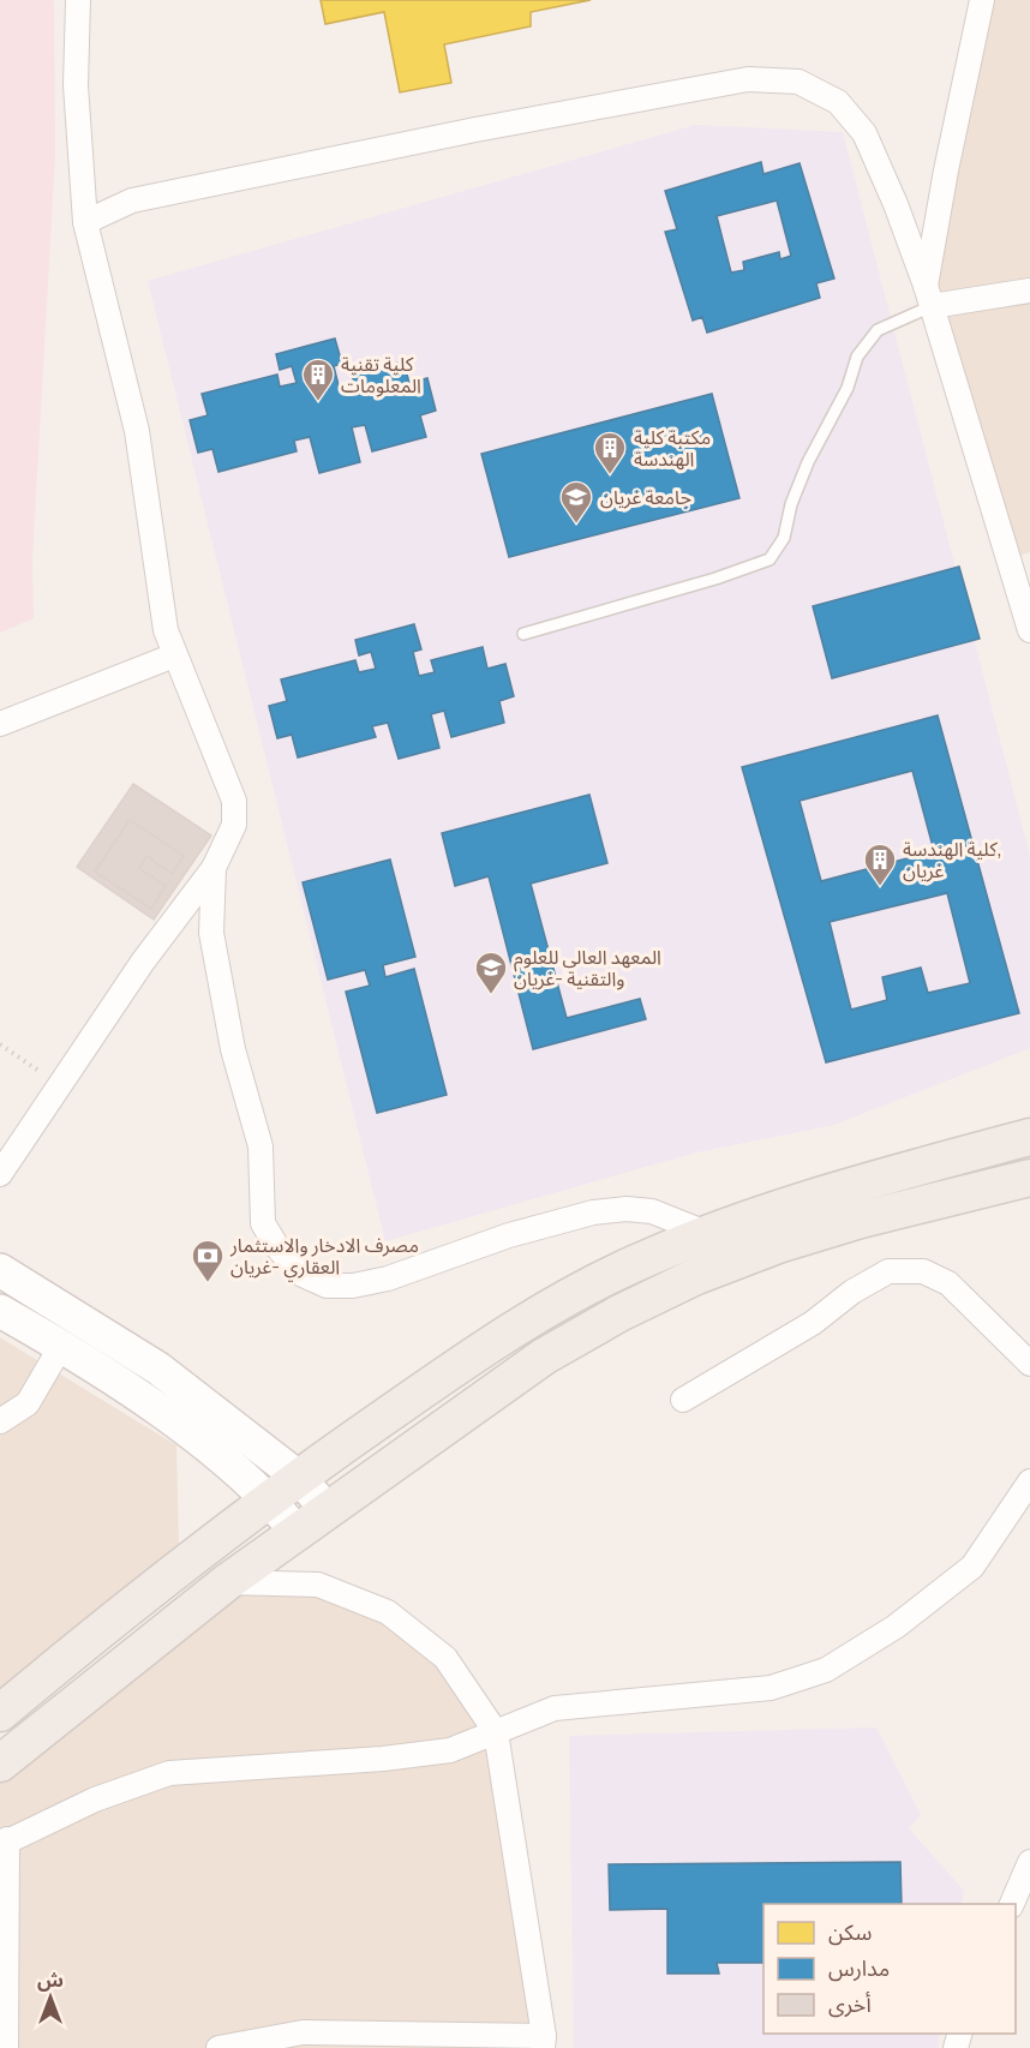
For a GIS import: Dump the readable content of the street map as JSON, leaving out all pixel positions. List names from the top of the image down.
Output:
{
  "places": {
    "building": ["كلية تقنية المعلومات", "مكتبة كلية الهندسة", "كلية الهندسة, غريان"],
    "school or university": ["جامعة غريان", "المعهد العالي للعلوم والتقنية -غريان"],
    "bank": ["مصرف الادخار والاستثمار العقاري -غريان"]
  },
  "legend": ["سكن", "مدارس", "أخرى"],
  "north": "top"
}
